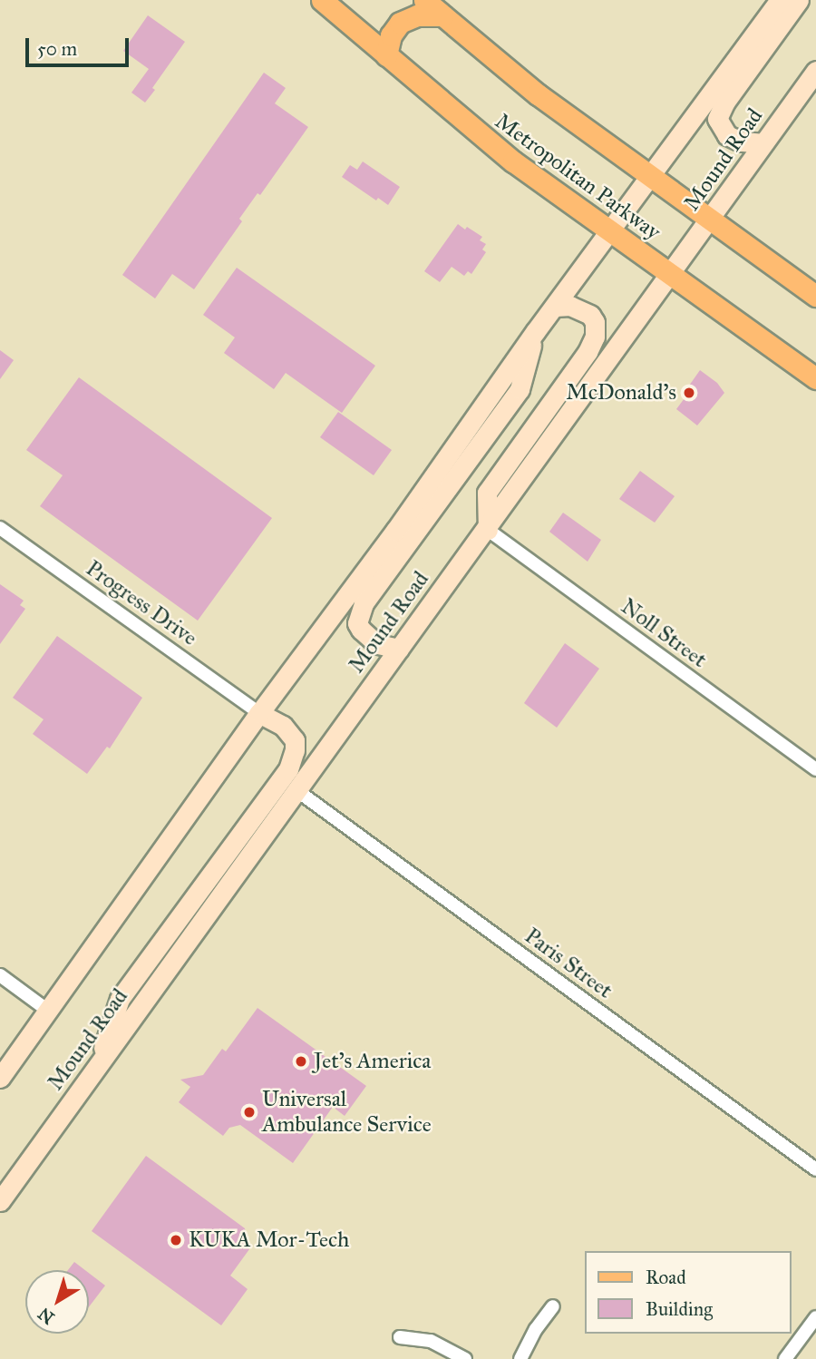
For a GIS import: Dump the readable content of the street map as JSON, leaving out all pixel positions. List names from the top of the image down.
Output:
{
  "streets": {
    "main road": ["Mound Road", "Metropolitan Parkway"],
    "street": ["Progress Drive", "Noll Street", "Paris Street"]
  },
  "crossings": [
    ["Mound Road", "Metropolitan Parkway"],
    ["Mound Road", "Noll Street"],
    ["Mound Road", "Paris Street"]
  ],
  "places": [
    "McDonald's",
    "Jet's America",
    "Universal Ambulance Service",
    "KUKA Mor-Tech"
  ],
  "legend": ["Road", "Building"],
  "scale_bar": "50 m",
  "north": "bottom left"
}
